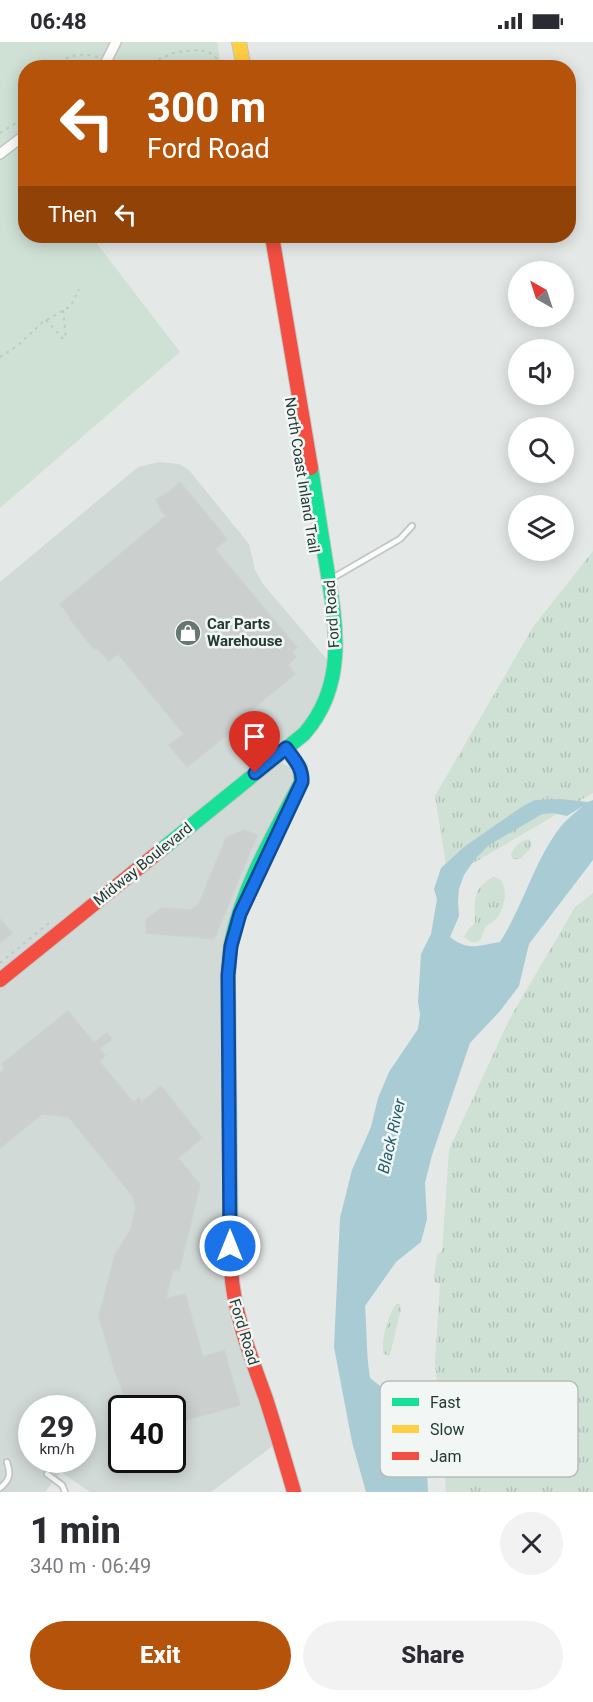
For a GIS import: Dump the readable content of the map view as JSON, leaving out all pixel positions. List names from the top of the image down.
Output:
{
  "streets": {
    "street": ["Ford Road", "Midway Boulevard"]
  },
  "crossings": [
    ["Ford Road", "Midway Boulevard"]
  ],
  "water": ["Black River"],
  "places": {
    "shop": ["Car Parts Warehouse"]
  },
  "legend": ["Fast", "Slow", "Jam"],
  "north": "top left",
  "page": {
    "status": "06:48",
    "turn": ["300 m", "Ford Road"],
    "then": "Then",
    "speed": "29 km/h",
    "limit": "40",
    "heading": ["1 min", "340 m · 06:49"],
    "buttons": ["Exit", "Share"]
  }
}
